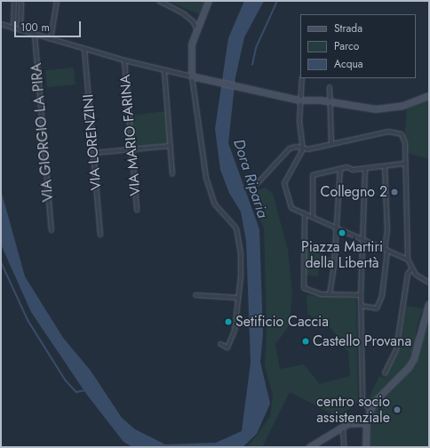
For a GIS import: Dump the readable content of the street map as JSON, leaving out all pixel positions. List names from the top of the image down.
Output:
{
  "streets": {
    "street": ["VIA GIORGIO LA PIRA", "VIA MARIO FARINA", "VIA LORENZINI"]
  },
  "water": ["Dora Riparia"],
  "places": [
    "Collegno 2",
    "Piazza Martiri della Libertà",
    "Setificio Caccia",
    "Castello Provana",
    "centro socio assistenziale"
  ],
  "legend": ["Strada", "Parco", "Acqua"],
  "scale_bar": "100 m"
}
